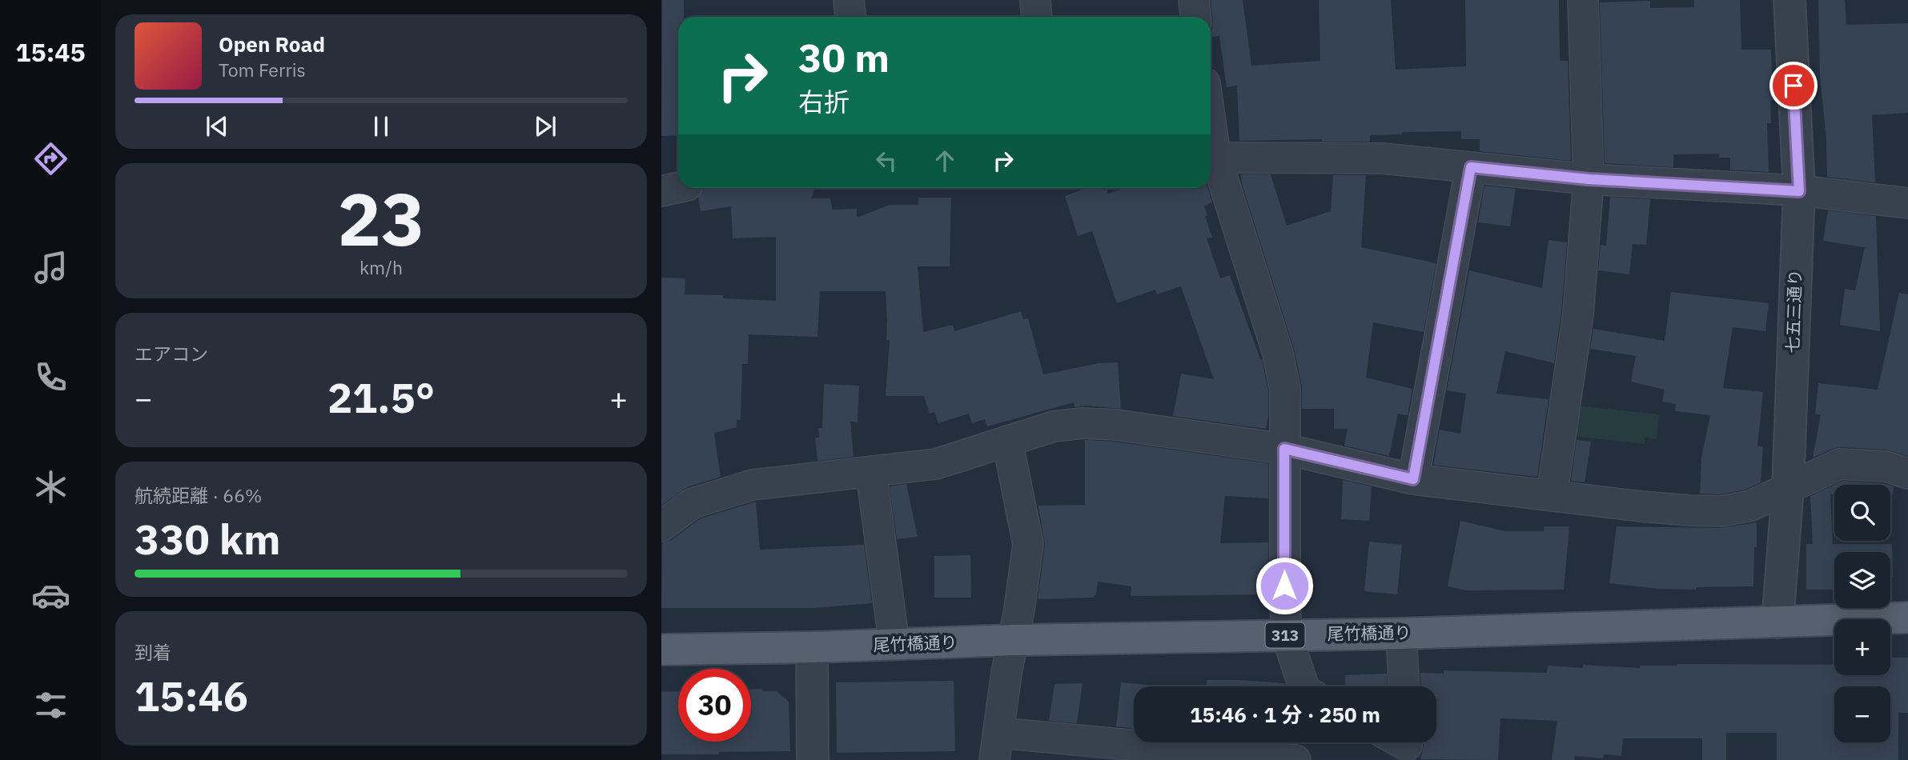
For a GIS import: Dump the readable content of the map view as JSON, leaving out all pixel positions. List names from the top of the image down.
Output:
{
  "streets": {
    "main road": ["尾竹橋通り", "313"],
    "street": ["七五三通り"]
  },
  "crossings": [
    ["七五三通り", "尾竹橋通り"]
  ],
  "page": {
    "tabs": "15:45",
    "turn": ["30 m", "右折"],
    "song": ["Open Road", "Tom Ferris"],
    "tile": [
      ["23", "km/h"],
      "エアコン",
      ["航続距離 · 66%", "330 km"],
      ["到着", "15:46"]
    ],
    "heat": ["−", "21.5°", "+"],
    "map_buttons": ["+", "−"],
    "limit": "30",
    "trip": "15:46 · 1 分 · 250 m"
  }
}
